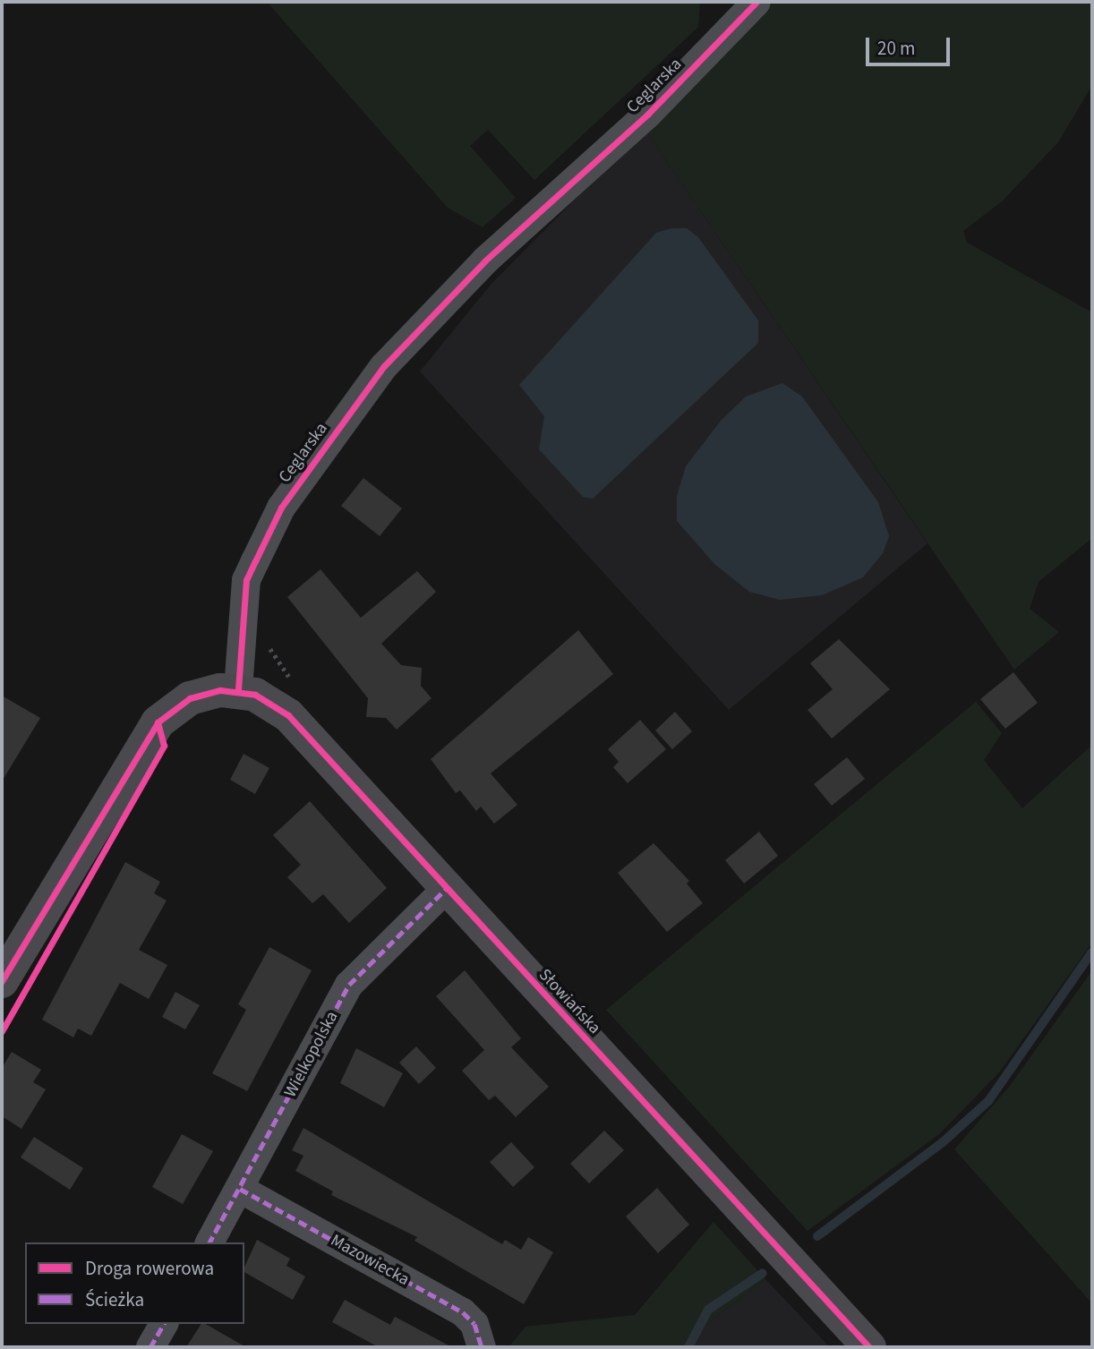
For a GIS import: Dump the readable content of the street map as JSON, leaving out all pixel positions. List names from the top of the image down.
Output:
{
  "streets": {
    "street": [
      "Ceglarska",
      "Słowiańska",
      "Wielkopolska",
      "Mazowiecka"
    ]
  },
  "crossings": [
    ["Ceglarska", "Słowiańska"],
    ["Słowiańska", "Wielkopolska"],
    ["Wielkopolska", "Mazowiecka"]
  ],
  "legend": ["Droga rowerowa", "Ścieżka"],
  "scale_bar": "20 m"
}
